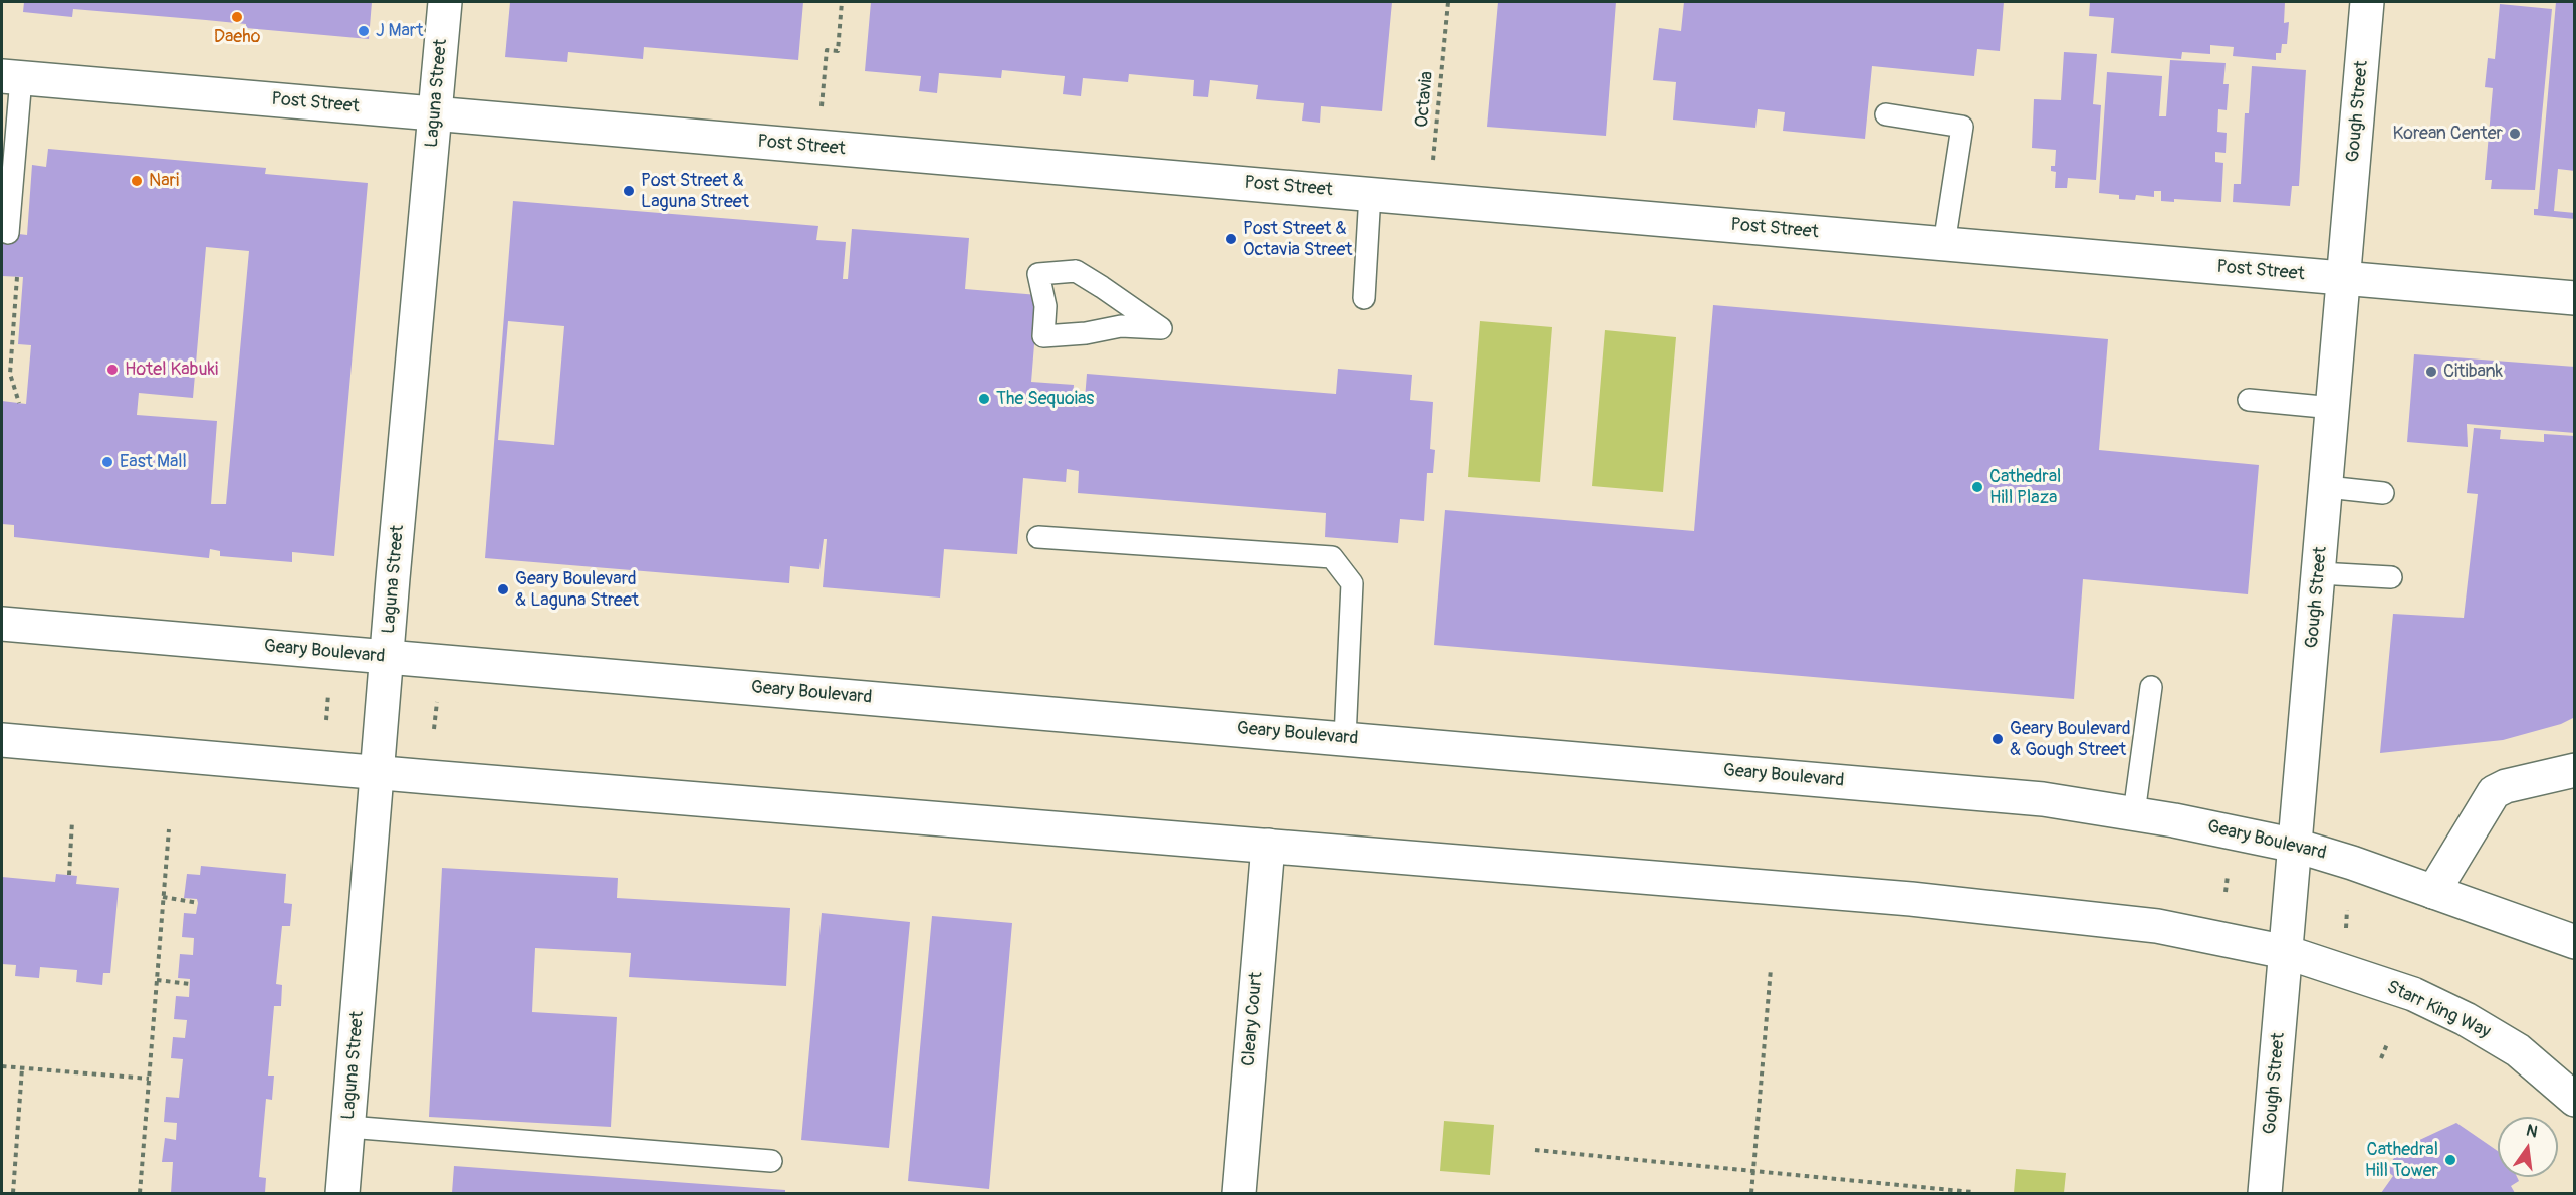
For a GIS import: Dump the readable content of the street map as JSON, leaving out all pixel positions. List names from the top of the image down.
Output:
{
  "streets": {
    "main road": [
      "Laguna Street",
      "Post Street",
      "Gough Street",
      "Geary Boulevard",
      "Starr King Way",
      "Cleary Court"
    ],
    "path": ["Octavia"]
  },
  "crossings": [
    ["Laguna Street", "Post Street"],
    ["Laguna Street", "Geary Boulevard"],
    ["Octavia", "Post Street"],
    ["Post Street", "Gough Street"],
    ["Gough Street", "Geary Boulevard"],
    ["Gough Street", "Starr King Way"]
  ],
  "places": [
    "Daeho",
    "J Mart",
    "Korean Center",
    "Nari",
    "Post Street & Laguna Street",
    "Post Street & Octavia Street",
    "Hotel Kabuki",
    "Citibank",
    "The Sequoias",
    "East Mall",
    "Cathedral Hill Plaza",
    "Geary Boulevard & Laguna Street",
    "Geary Boulevard & Gough Street",
    "Cathedral Hill Tower"
  ],
  "north": "top"
}
